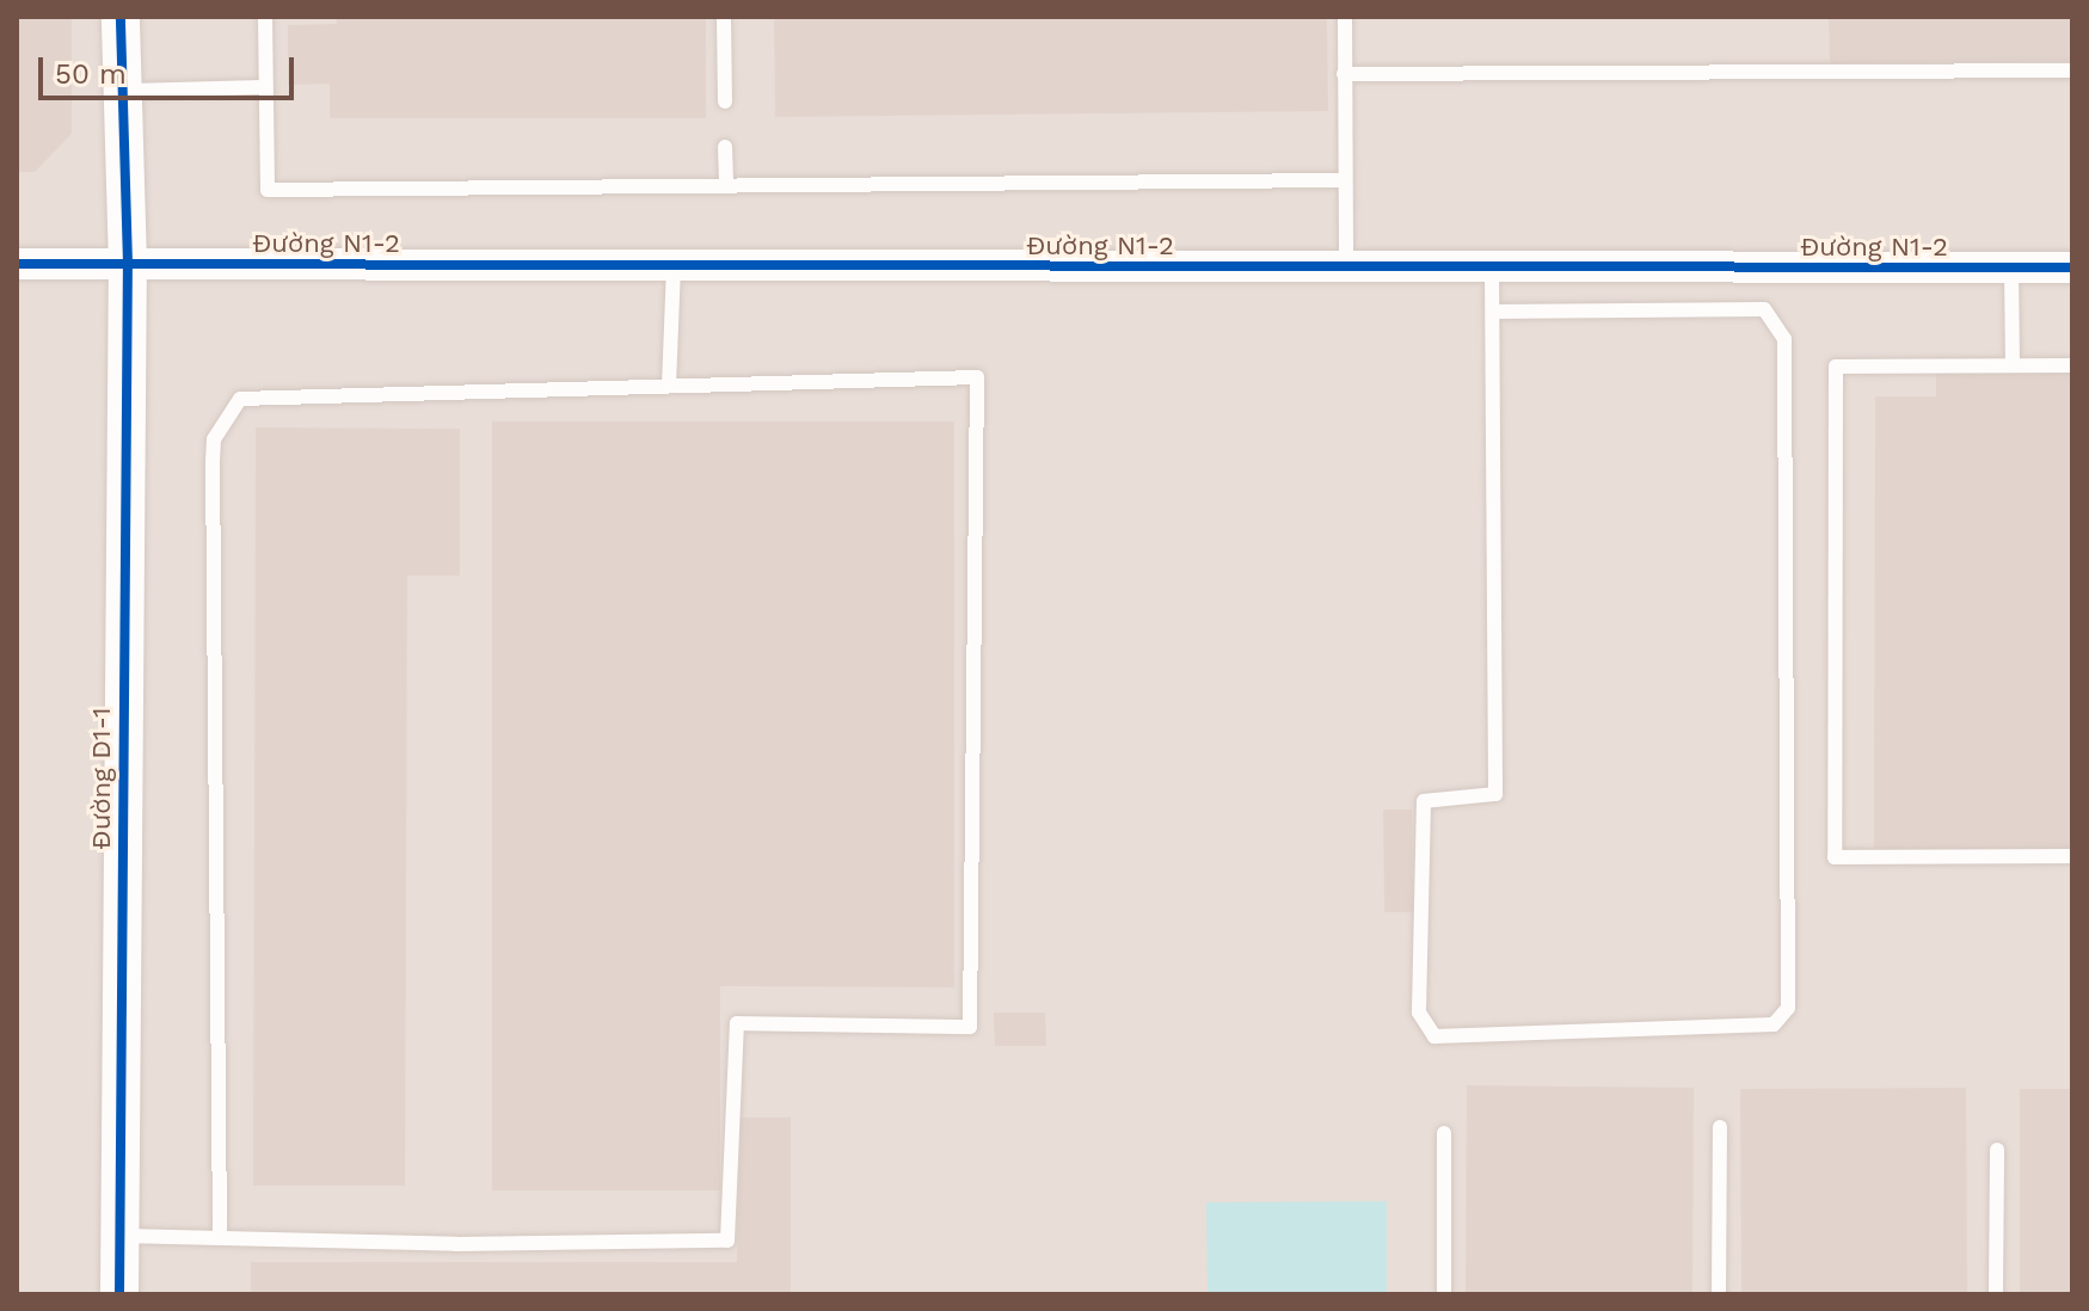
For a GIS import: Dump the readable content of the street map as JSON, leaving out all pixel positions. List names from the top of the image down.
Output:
{
  "streets": {
    "street": ["Đường N1-2", "Đường D1-1"]
  },
  "crossings": [
    ["Đường N1-2", "Đường D1-1"]
  ],
  "scale_bar": "50 m"
}
